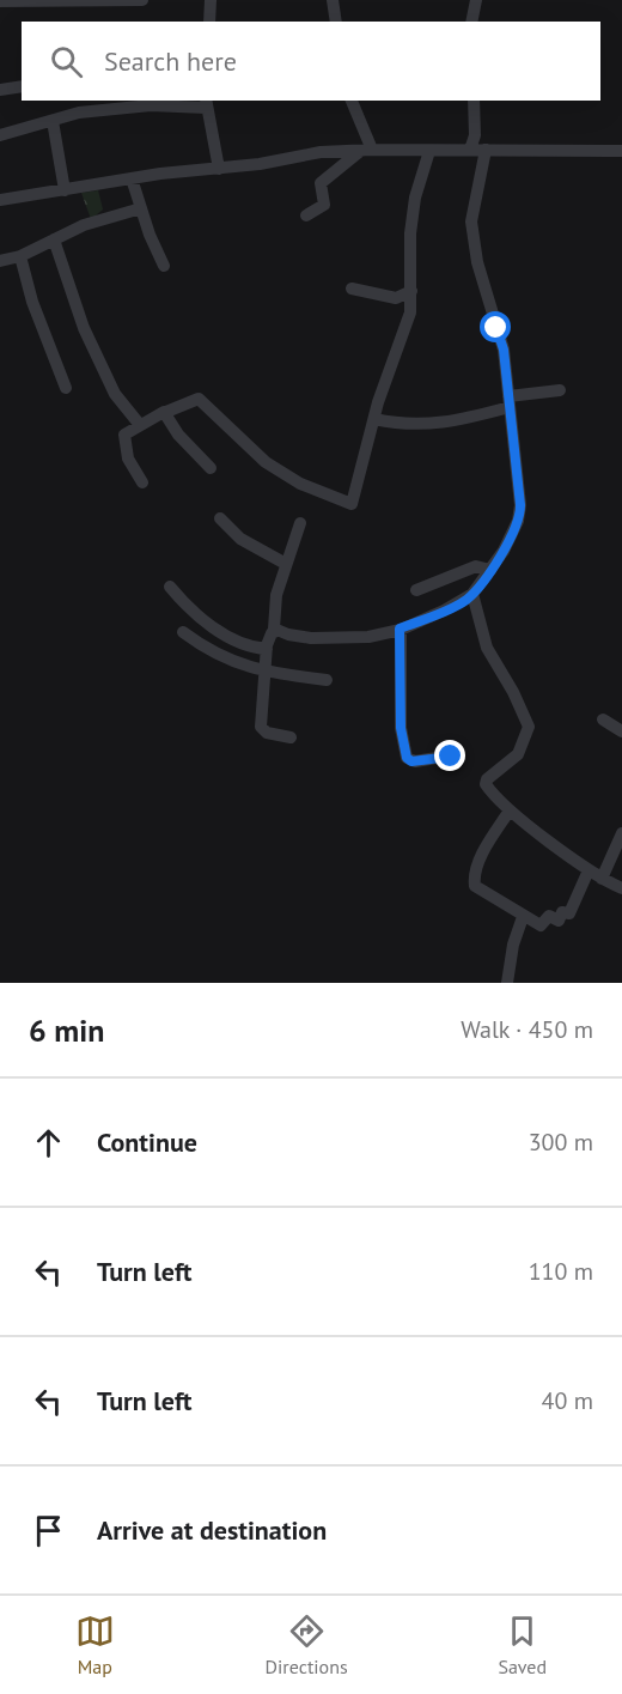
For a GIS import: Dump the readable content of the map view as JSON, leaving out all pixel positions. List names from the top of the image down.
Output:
{
  "page": {
    "search": "Search here",
    "heading": ["6 min", "Walk · 450 m"],
    "list": [
      ["Continue", "300 m"],
      ["Turn left", "110 m"],
      ["Turn left", "40 m"],
      "Arrive at destination"
    ],
    "nav": ["Map", "Directions", "Saved"]
  }
}
